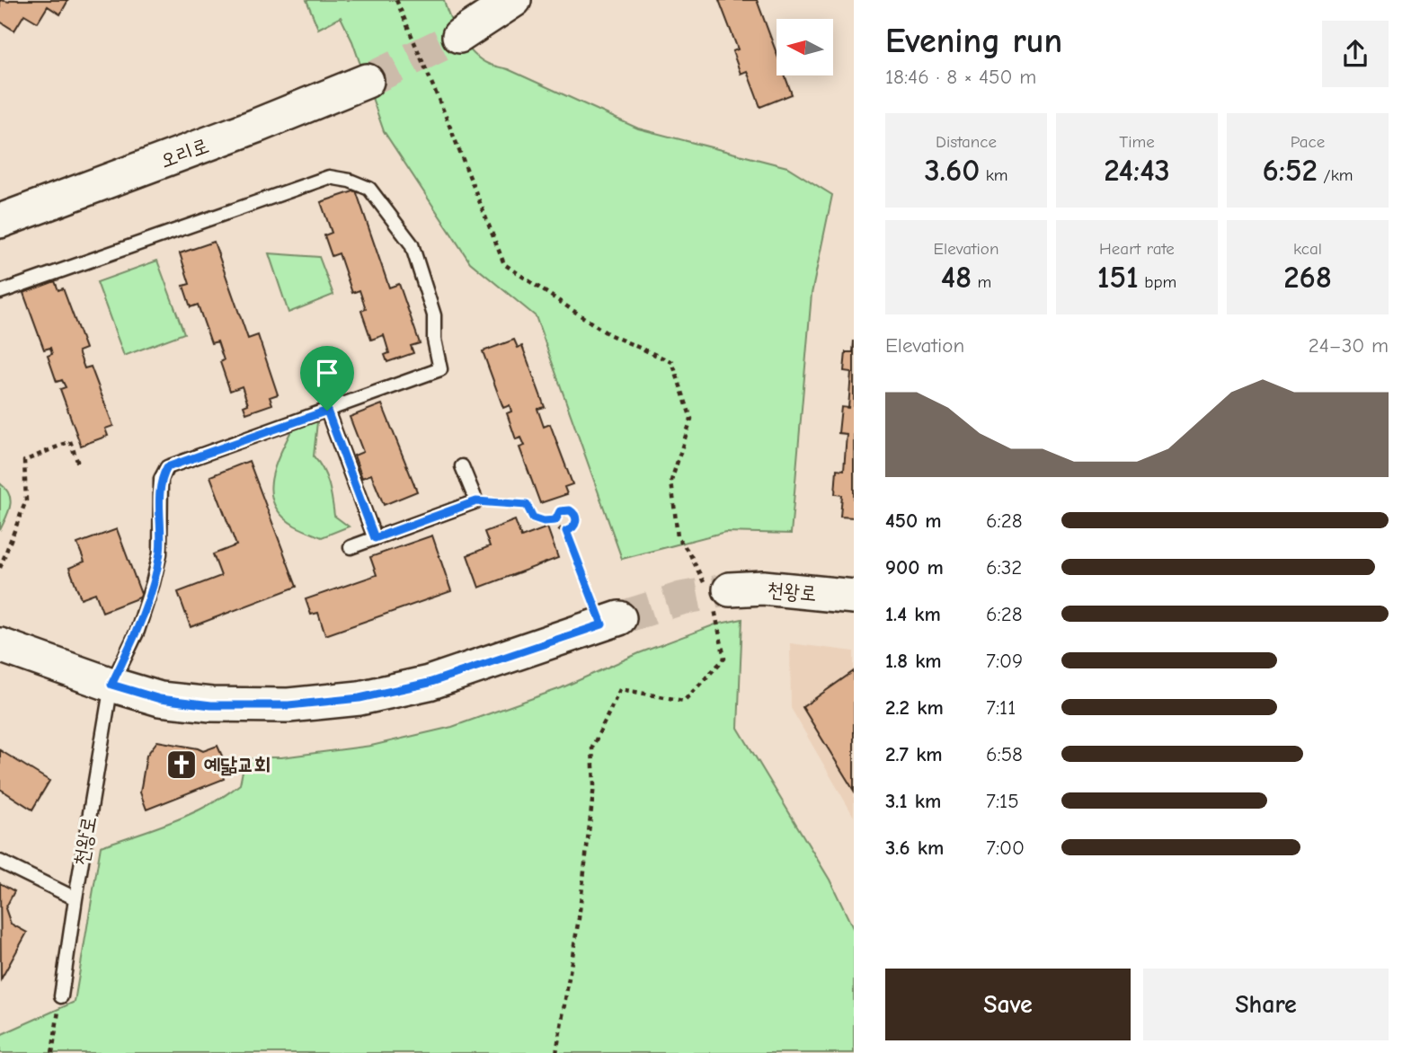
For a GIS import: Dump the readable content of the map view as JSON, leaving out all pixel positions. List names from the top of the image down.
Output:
{
  "streets": {
    "street": ["오리로", "천왕로"]
  },
  "places": {
    "church": ["예닮교회"]
  },
  "north": "left",
  "page": {
    "heading": ["Evening run", "18:46 · 8 × 450 m"],
    "stats": [
      ["Distance", "3.60 km"],
      ["Time", "24:43"],
      ["Pace", "6:52 /km"],
      ["Elevation", "48 m"],
      ["Heart rate", "151 bpm"],
      ["kcal", "268"]
    ],
    "chart": ["Elevation", "24–30 m"],
    "list": [
      {
        "name": "450 m",
        "note": "6:28"
      },
      {
        "name": "900 m",
        "note": "6:32"
      },
      {
        "name": "1.4 km",
        "note": "6:28"
      },
      {
        "name": "1.8 km",
        "note": "7:09"
      },
      {
        "name": "2.2 km",
        "note": "7:11"
      },
      {
        "name": "2.7 km",
        "note": "6:58"
      },
      {
        "name": "3.1 km",
        "note": "7:15"
      },
      {
        "name": "3.6 km",
        "note": "7:00"
      }
    ],
    "buttons": ["Save", "Share"]
  }
}
